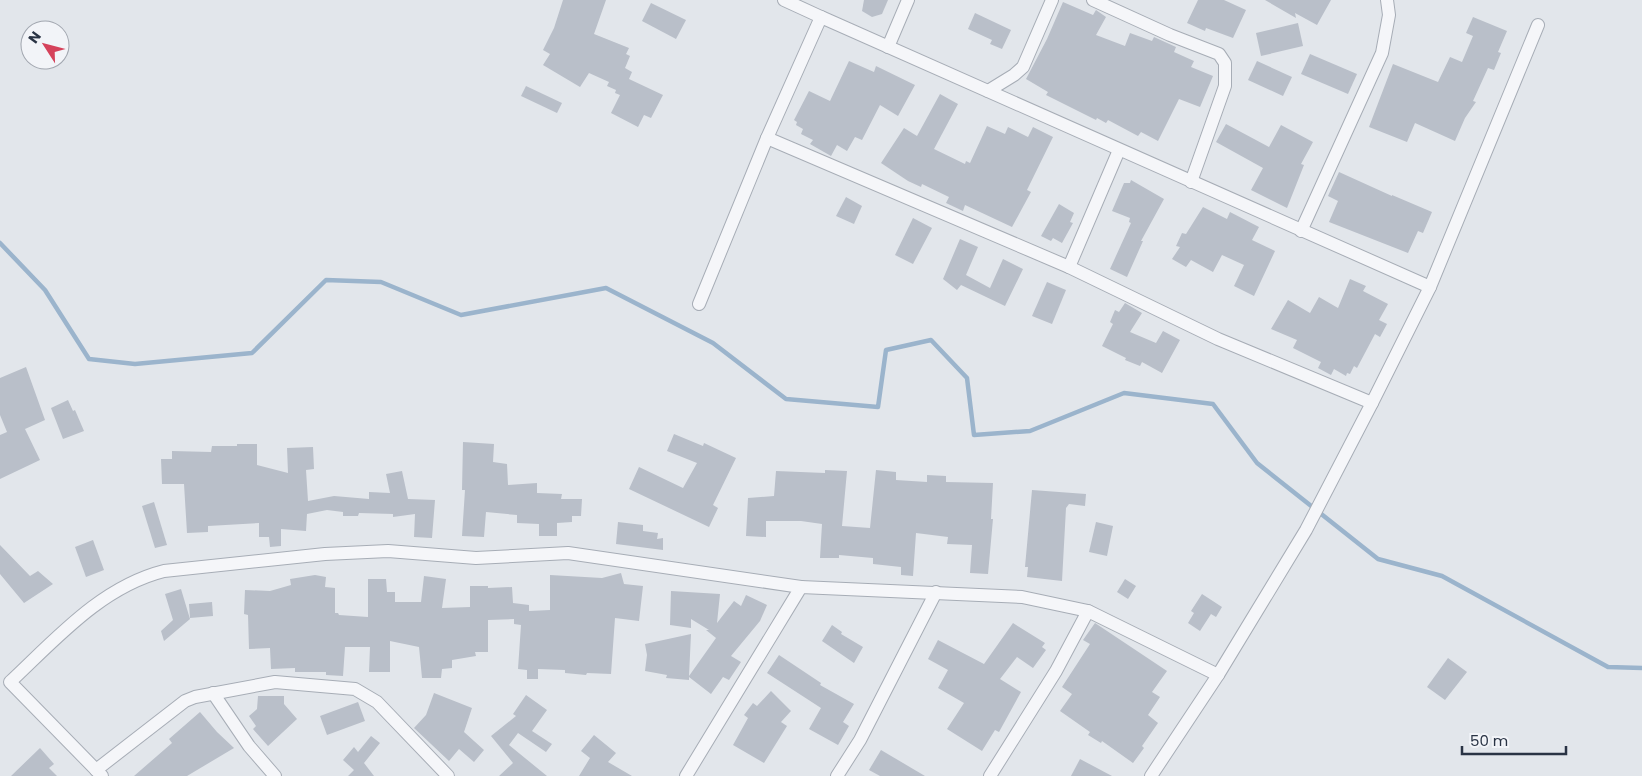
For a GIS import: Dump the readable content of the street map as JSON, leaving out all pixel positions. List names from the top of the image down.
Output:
{
  "scale_bar": "50 m",
  "north": "top left"
}
